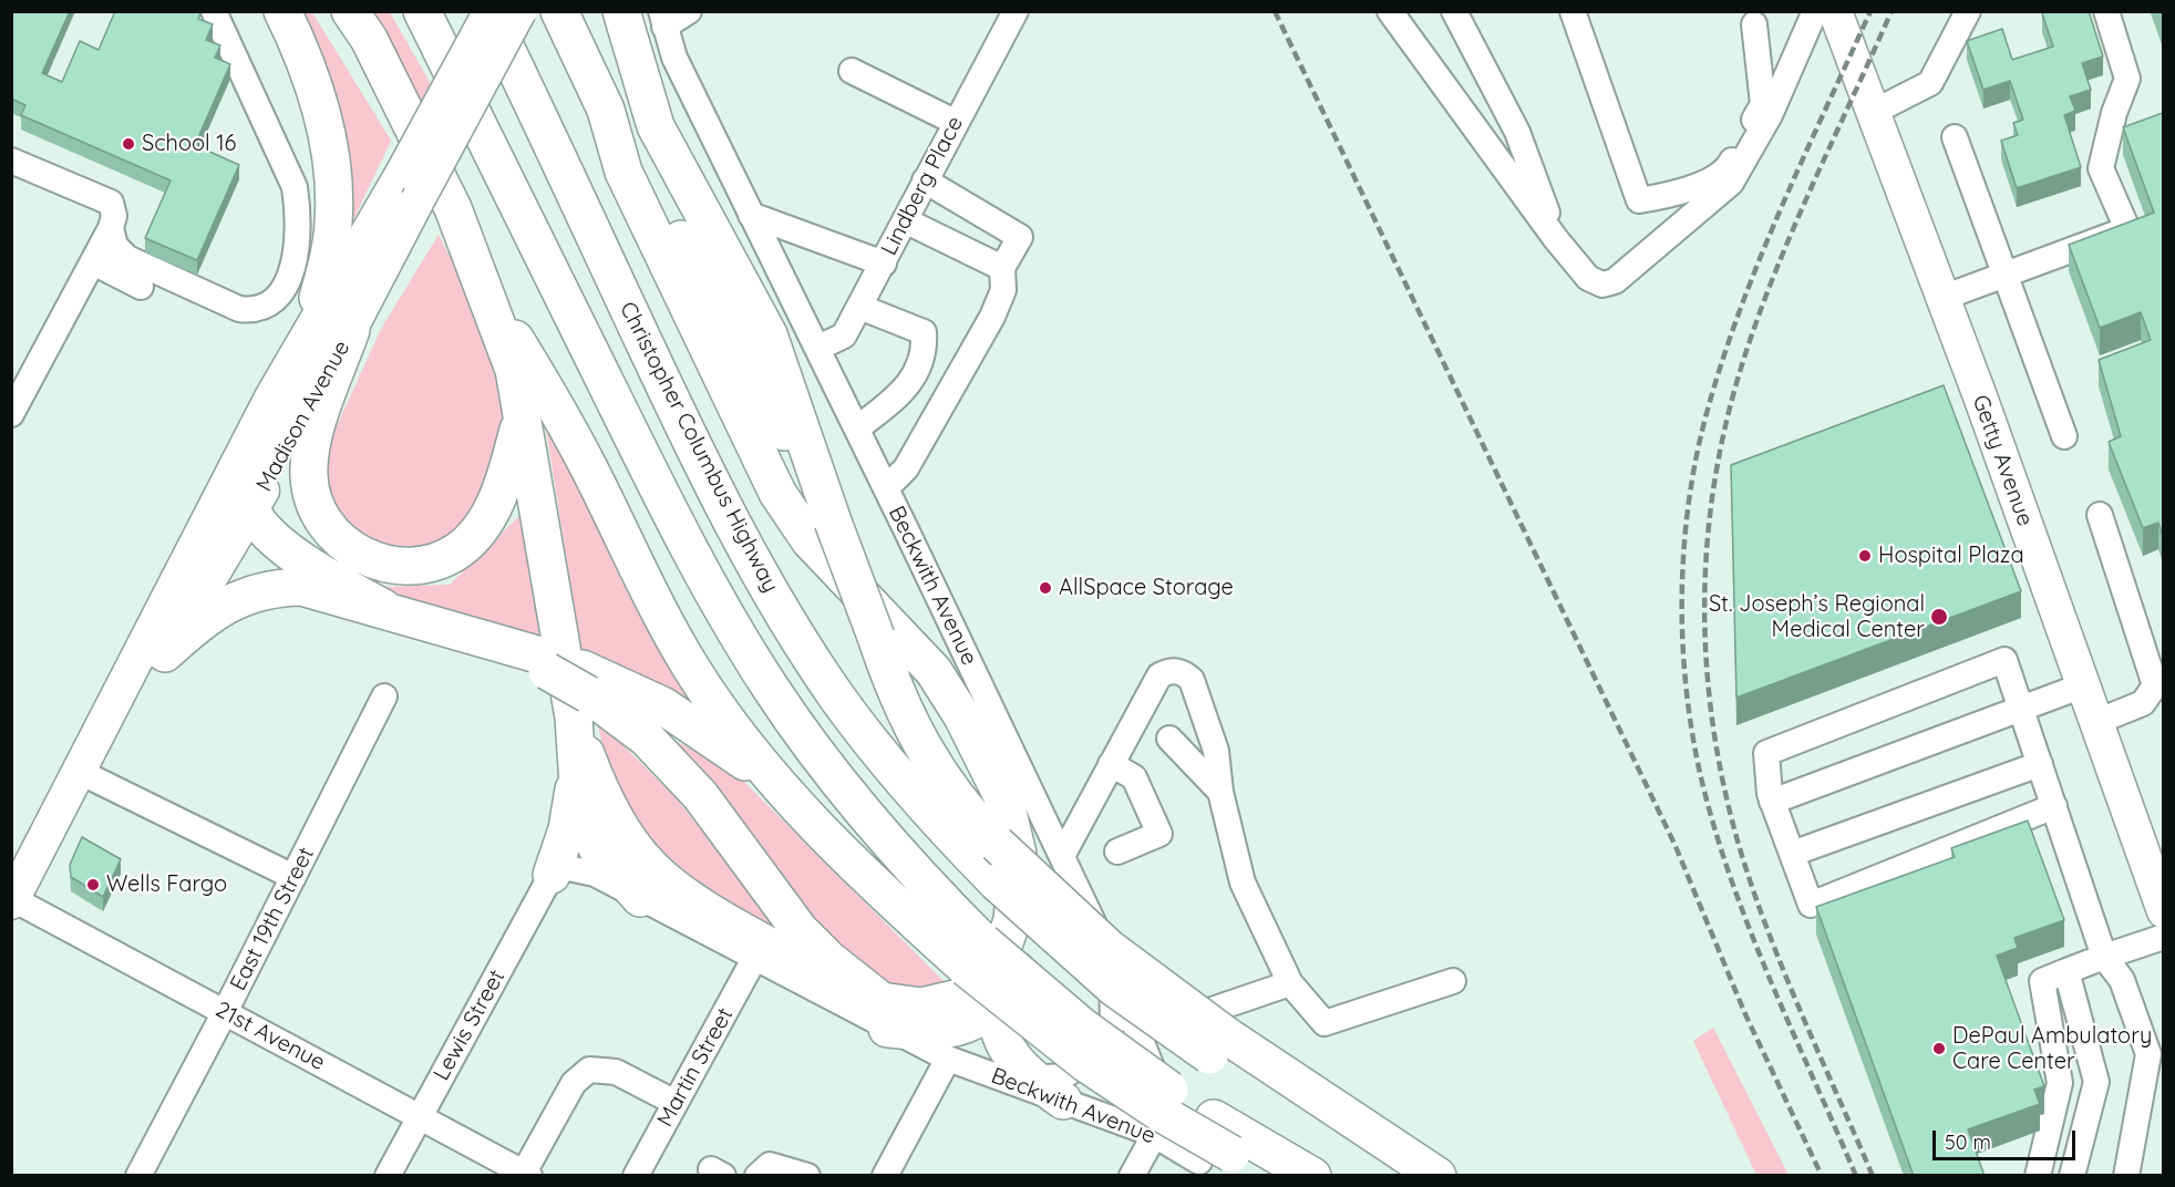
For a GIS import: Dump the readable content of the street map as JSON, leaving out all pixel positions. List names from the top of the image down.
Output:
{
  "streets": {
    "highway": ["Christopher Columbus Highway"],
    "main road": ["Madison Avenue", "Getty Avenue"],
    "street": [
      "Lindberg Place",
      "Beckwith Avenue",
      "East 19th Street",
      "Lewis Street",
      "21st Avenue",
      "Martin Street"
    ]
  },
  "crossings": [
    ["Lindberg Place", "Beckwith Avenue"],
    ["Madison Avenue", "Christopher Columbus Highway"],
    ["Madison Avenue", "21st Avenue"],
    ["Beckwith Avenue", "Lewis Street"],
    ["Beckwith Avenue", "Martin Street"],
    ["East 19th Street", "21st Avenue"],
    ["Lewis Street", "21st Avenue"]
  ],
  "places": [
    "School 16",
    "Hospital Plaza",
    "AllSpace Storage",
    "St. Joseph’s Regional Medical Center",
    "Wells Fargo",
    "DePaul Ambulatory Care Center"
  ],
  "scale_bar": "50 m"
}
